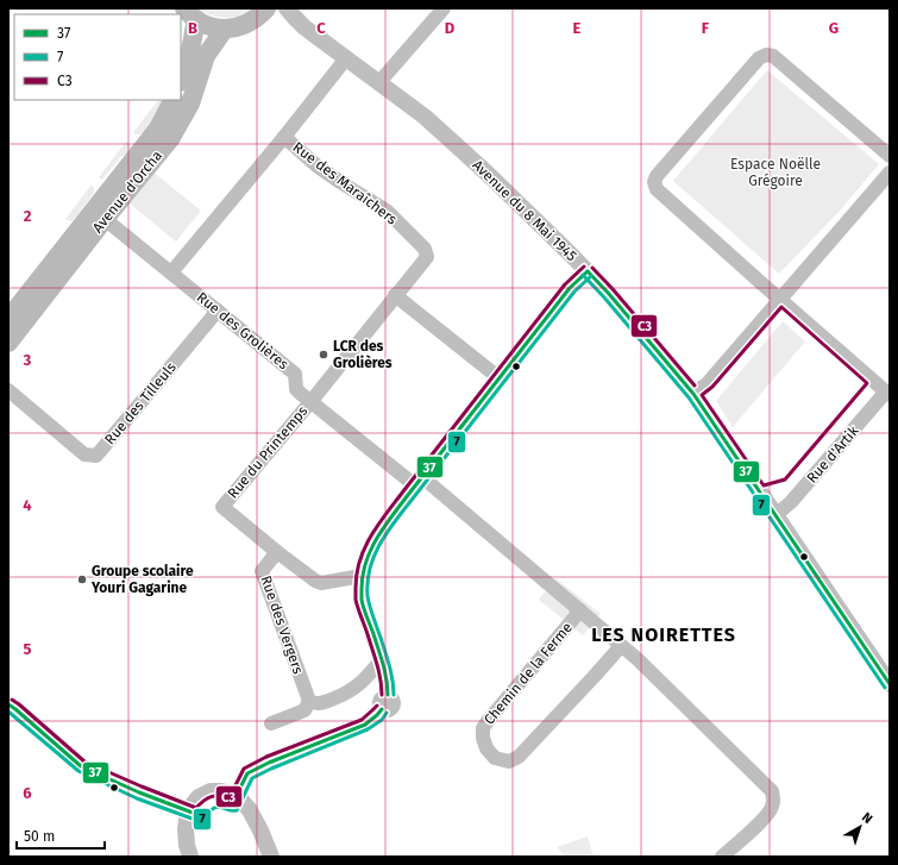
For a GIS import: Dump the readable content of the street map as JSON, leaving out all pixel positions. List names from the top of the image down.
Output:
{
  "streets": {
    "main road": ["Avenue d'Orcha"],
    "street": [
      "Rue des Maraîchers",
      "Avenue du 8 Mai 1945",
      "Rue des Grolières",
      "Rue des Tilleuls",
      "Rue du Printemps",
      "Rue d'Artik",
      "Rue des Vergers",
      "Chemin de la Ferme"
    ]
  },
  "crossings": [
    ["Rue des Maraîchers", "Avenue du 8 Mai 1945"],
    ["Rue des Maraîchers", "Rue des Grolières"],
    ["Rue des Maraîchers", "Rue du Printemps"],
    ["Avenue d'Orcha", "Rue des Grolières"],
    ["Avenue du 8 Mai 1945", "Rue d'Artik"],
    ["Rue des Grolières", "Rue des Tilleuls"],
    ["Rue des Grolières", "Rue du Printemps"],
    ["Rue des Grolières", "Chemin de la Ferme"],
    ["Rue du Printemps", "Rue des Vergers"]
  ],
  "districts": ["LES NOIRETTES"],
  "parks": ["Espace Noëlle Grégoire"],
  "places": ["LCR des Grolières", "Groupe scolaire Youri Gagarine"],
  "lines": ["transit line C3", "transit line 37", "transit line 7"],
  "legend": ["37", "7", "C3"],
  "scale_bar": "50 m",
  "north": "top right",
  "grid": {
    "columns": [
      "B",
      "C",
      "D",
      "E",
      "F",
      "G"
    ],
    "rows": [
      "2",
      "3",
      "4",
      "5",
      "6"
    ]
  }
}
